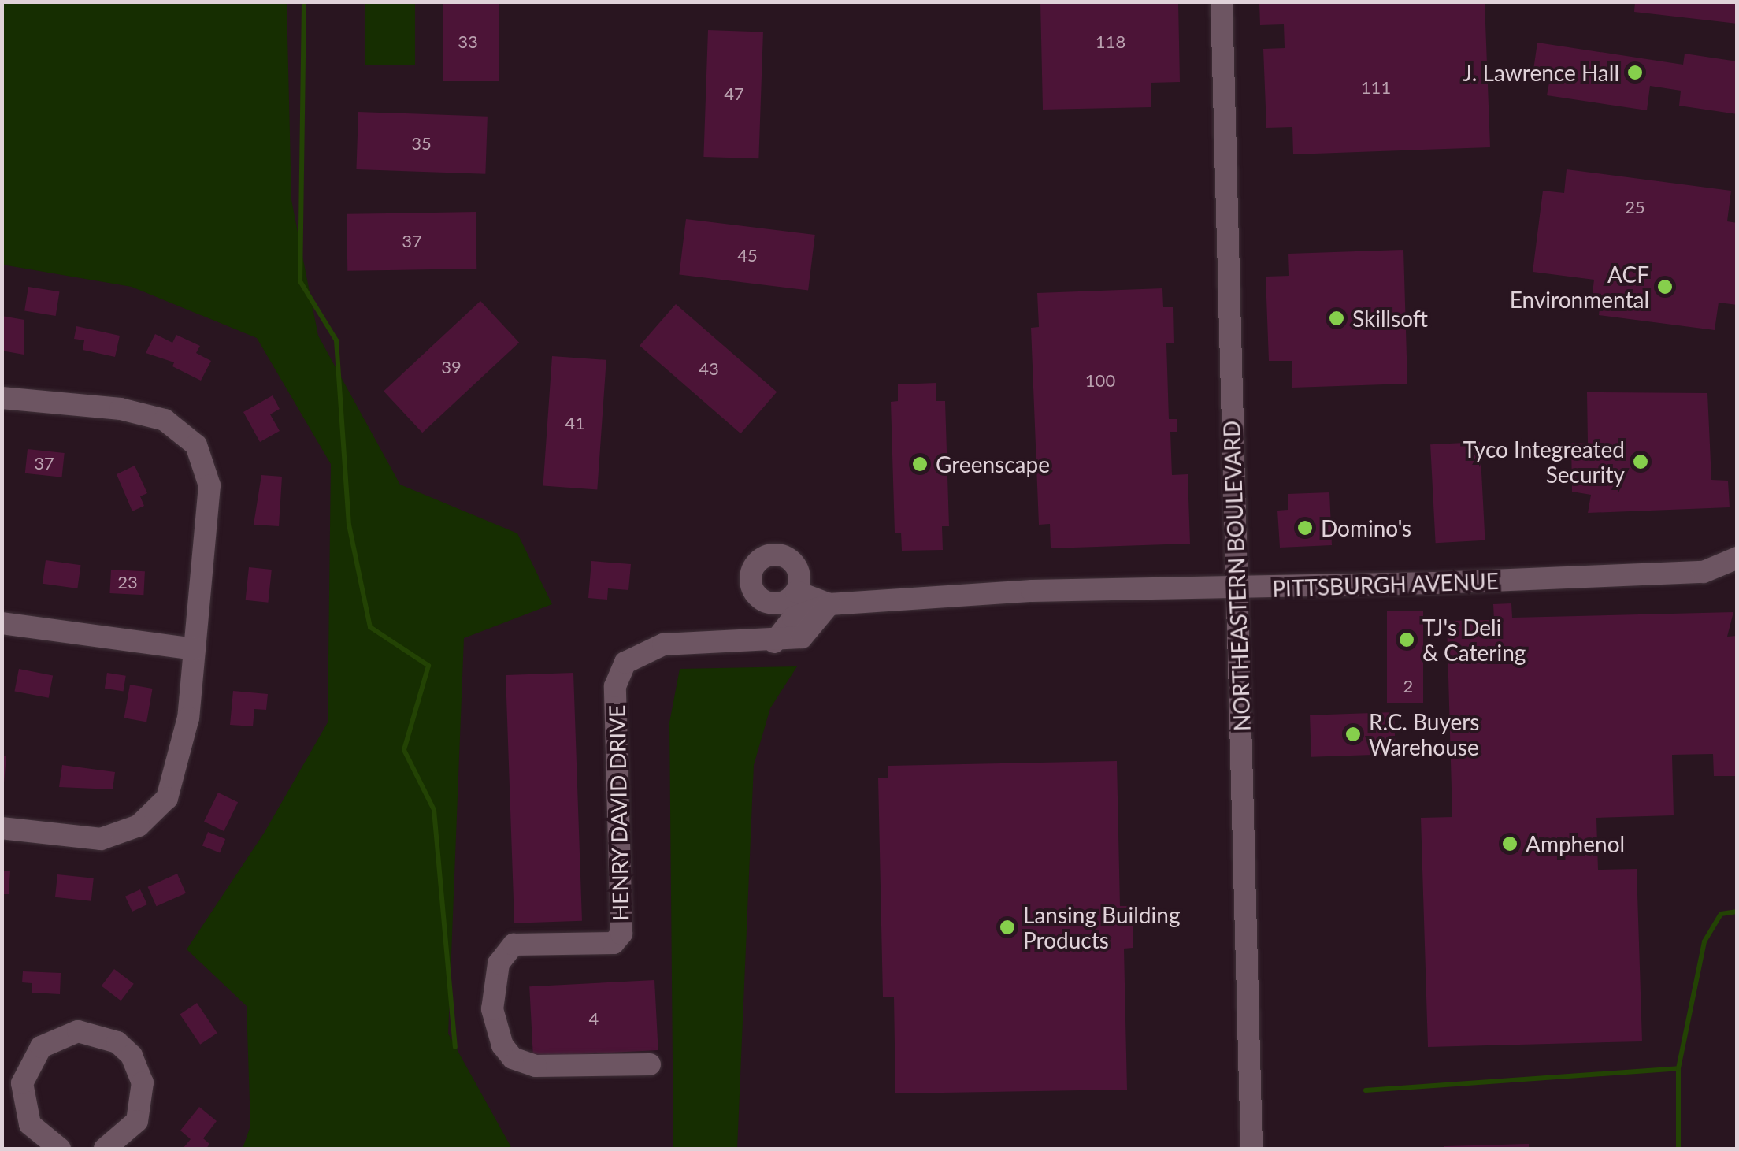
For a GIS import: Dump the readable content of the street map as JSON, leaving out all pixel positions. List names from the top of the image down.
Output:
{
  "streets": {
    "street": ["NORTHEASTERN BOULEVARD", "PITTSBURGH AVENUE", "HENRY DAVID DRIVE"]
  },
  "crossings": [
    ["NORTHEASTERN BOULEVARD", "PITTSBURGH AVENUE"],
    ["PITTSBURGH AVENUE", "HENRY DAVID DRIVE"]
  ],
  "places": [
    "J. Lawrence Hall",
    "ACF Environmental",
    "Skillsoft",
    "Tyco Integreated Security",
    "Greenscape",
    "Domino's",
    "TJ's Deli & Catering",
    "R.C. Buyers Warehouse",
    "Amphenol",
    "Lansing Building Products"
  ],
  "house_numbers": [
    "33",
    "118",
    "111",
    "47",
    "35",
    "25",
    "37",
    "45",
    "39",
    "43",
    "100",
    "41",
    "37",
    "23",
    "2",
    "4"
  ]
}
